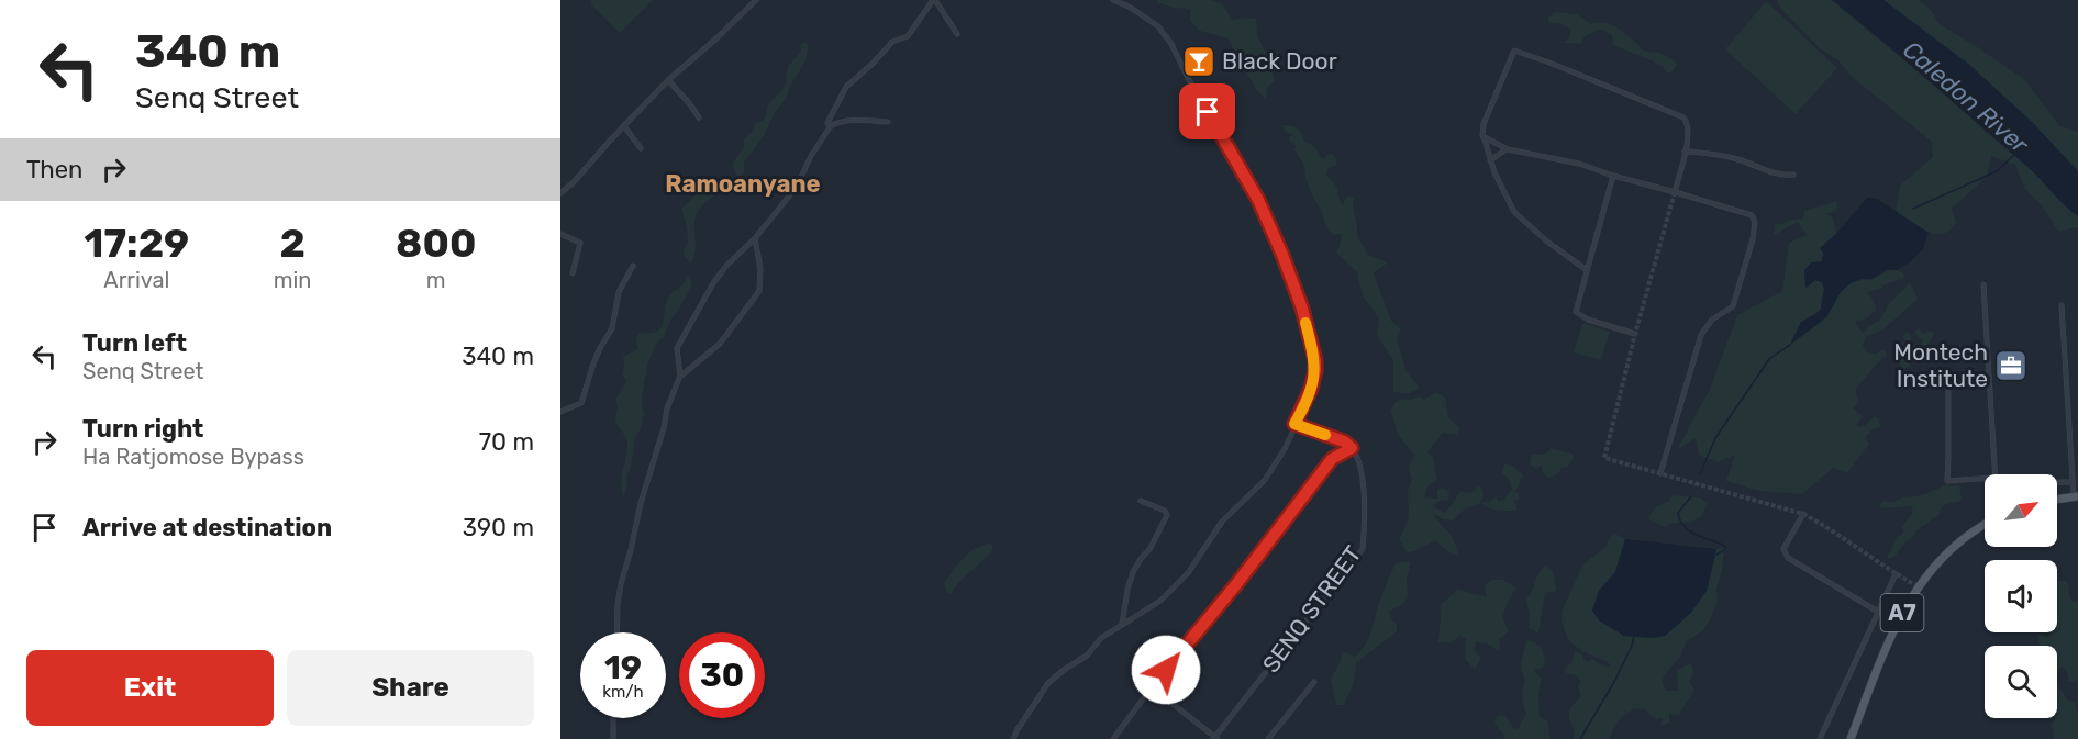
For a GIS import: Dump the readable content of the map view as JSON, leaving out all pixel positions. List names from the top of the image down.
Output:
{
  "streets": {
    "main road": ["A7"],
    "street": ["SENQ STREET"]
  },
  "districts": ["Ramoanyane"],
  "water": ["Caledon River"],
  "places": {
    "bar": ["Black Door"],
    "office": ["Montech Institute"]
  },
  "north": "top right",
  "page": {
    "turn": ["340 m", "Senq Street"],
    "then": "Then",
    "eta": [
      "17:29",
      "Arrival",
      "2",
      "min",
      "800",
      "m"
    ],
    "list": [
      {
        "name": "Turn left",
        "note": "Senq Street",
        "value": "340 m"
      },
      {
        "name": "Turn right",
        "note": "Ha Ratjomose Bypass",
        "value": "70 m"
      },
      {
        "name": "Arrive at destination",
        "value": "390 m"
      }
    ],
    "speed": "19 km/h",
    "limit": "30",
    "buttons": ["Exit", "Share"]
  }
}
